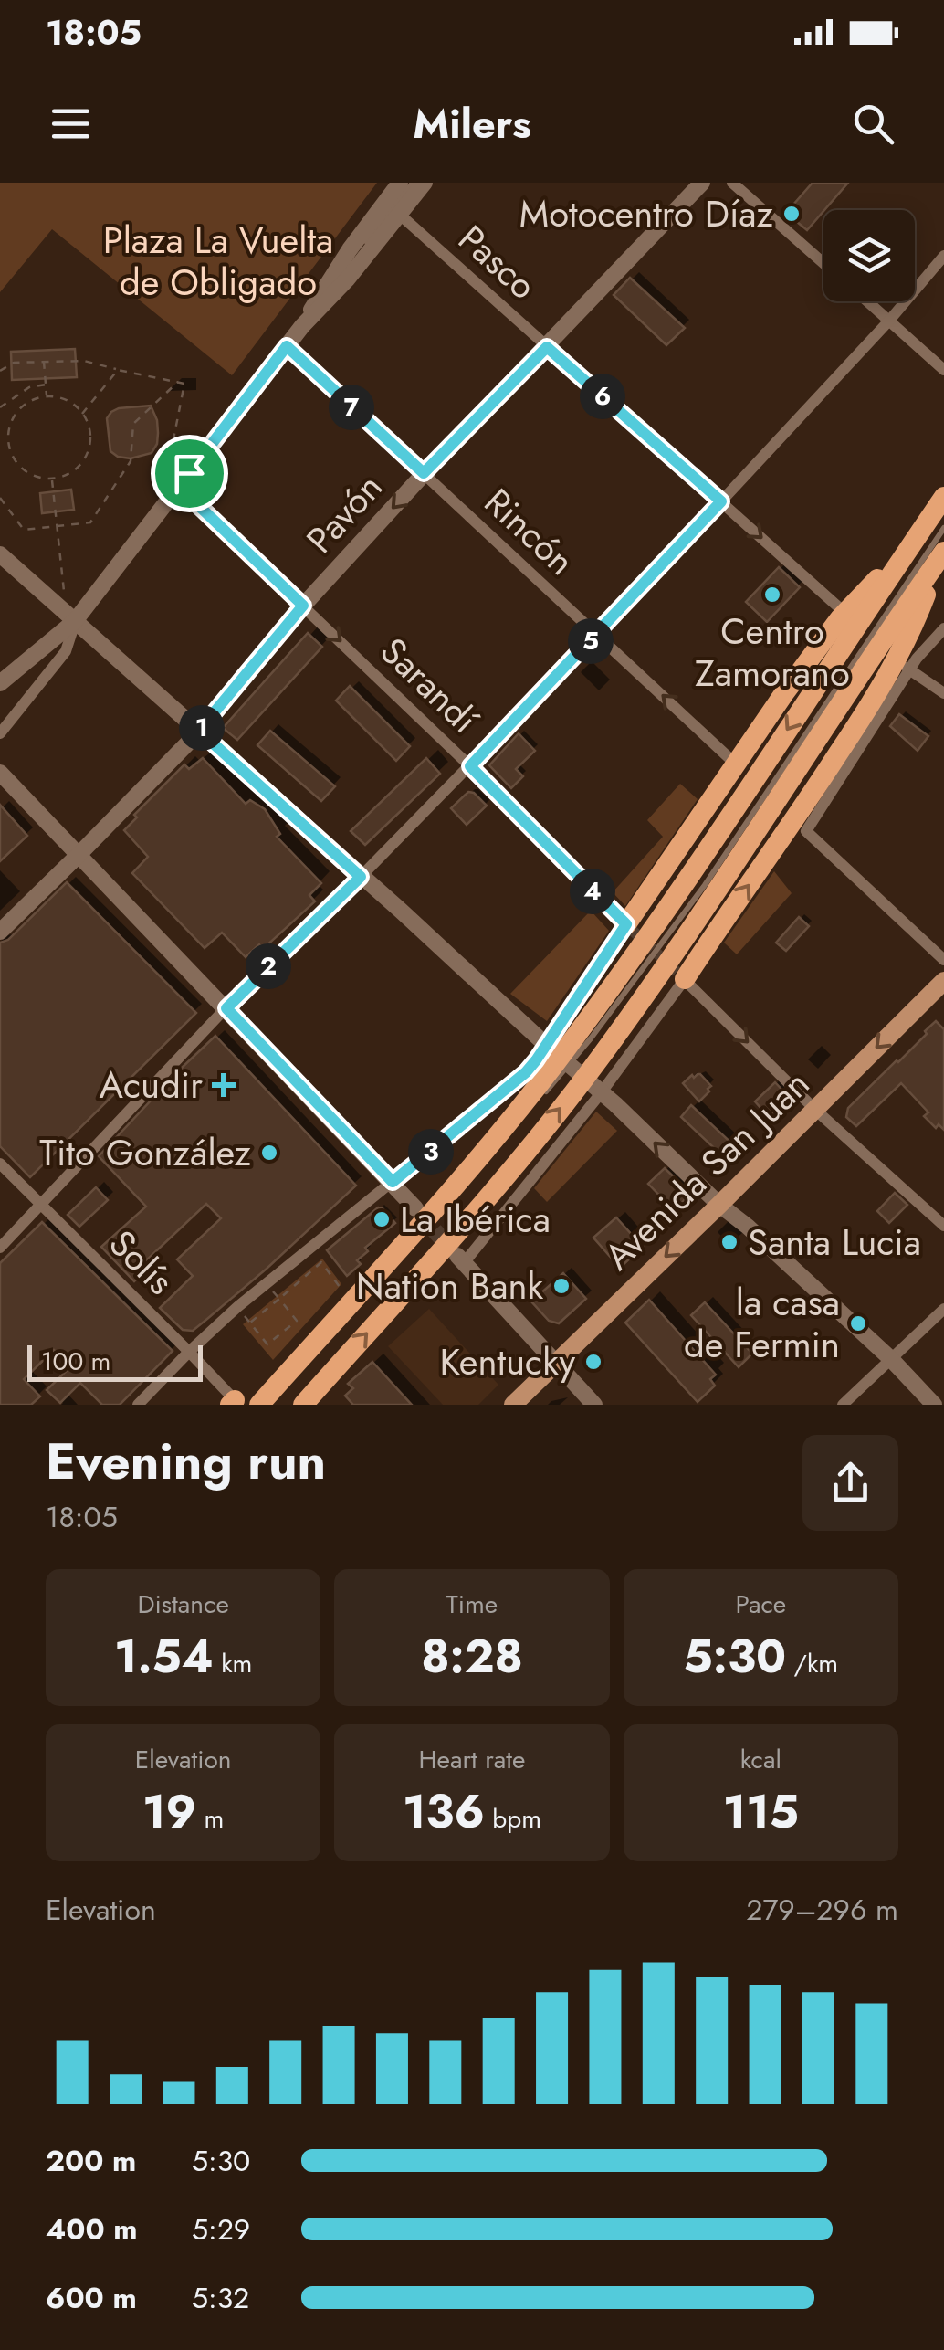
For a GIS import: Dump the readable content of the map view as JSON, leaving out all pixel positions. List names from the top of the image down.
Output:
{
  "streets": {
    "main road": ["Avenida San Juan"],
    "street": [
      "Pasco",
      "Pavón",
      "Rincón",
      "Sarandí",
      "Solís"
    ]
  },
  "crossings": [
    ["Pasco", "Pavón"],
    ["Pavón", "Rincón"],
    ["Pavón", "Sarandí"]
  ],
  "one_way": ["Sarandí", "Avenida San Juan"],
  "parks": ["Plaza La Vuelta de Obligado"],
  "places": {
    "other": [
      "Motocentro Díaz",
      "Centro Zamorano",
      "Tito González",
      "La Ibérica",
      "Santa Lucia",
      "Nation Bank",
      "la casa de Fermin",
      "Kentucky"
    ],
    "health": ["Acudir"]
  },
  "scale_bar": "100 m",
  "page": {
    "status": "18:05",
    "header": "Milers",
    "pins": [
      "6",
      "7",
      "5",
      "1",
      "4",
      "2",
      "3"
    ],
    "scale": "100 m",
    "heading": ["Evening run", "18:05"],
    "stats": [
      ["Distance", "1.54 km"],
      ["Time", "8:28"],
      ["Pace", "5:30 /km"],
      ["Elevation", "19 m"],
      ["Heart rate", "136 bpm"],
      ["kcal", "115"]
    ],
    "chart": ["Elevation", "279–296 m"],
    "list": [
      {
        "name": "200 m",
        "note": "5:30"
      },
      {
        "name": "400 m",
        "note": "5:29"
      },
      {
        "name": "600 m",
        "note": "5:32"
      }
    ]
  }
}
